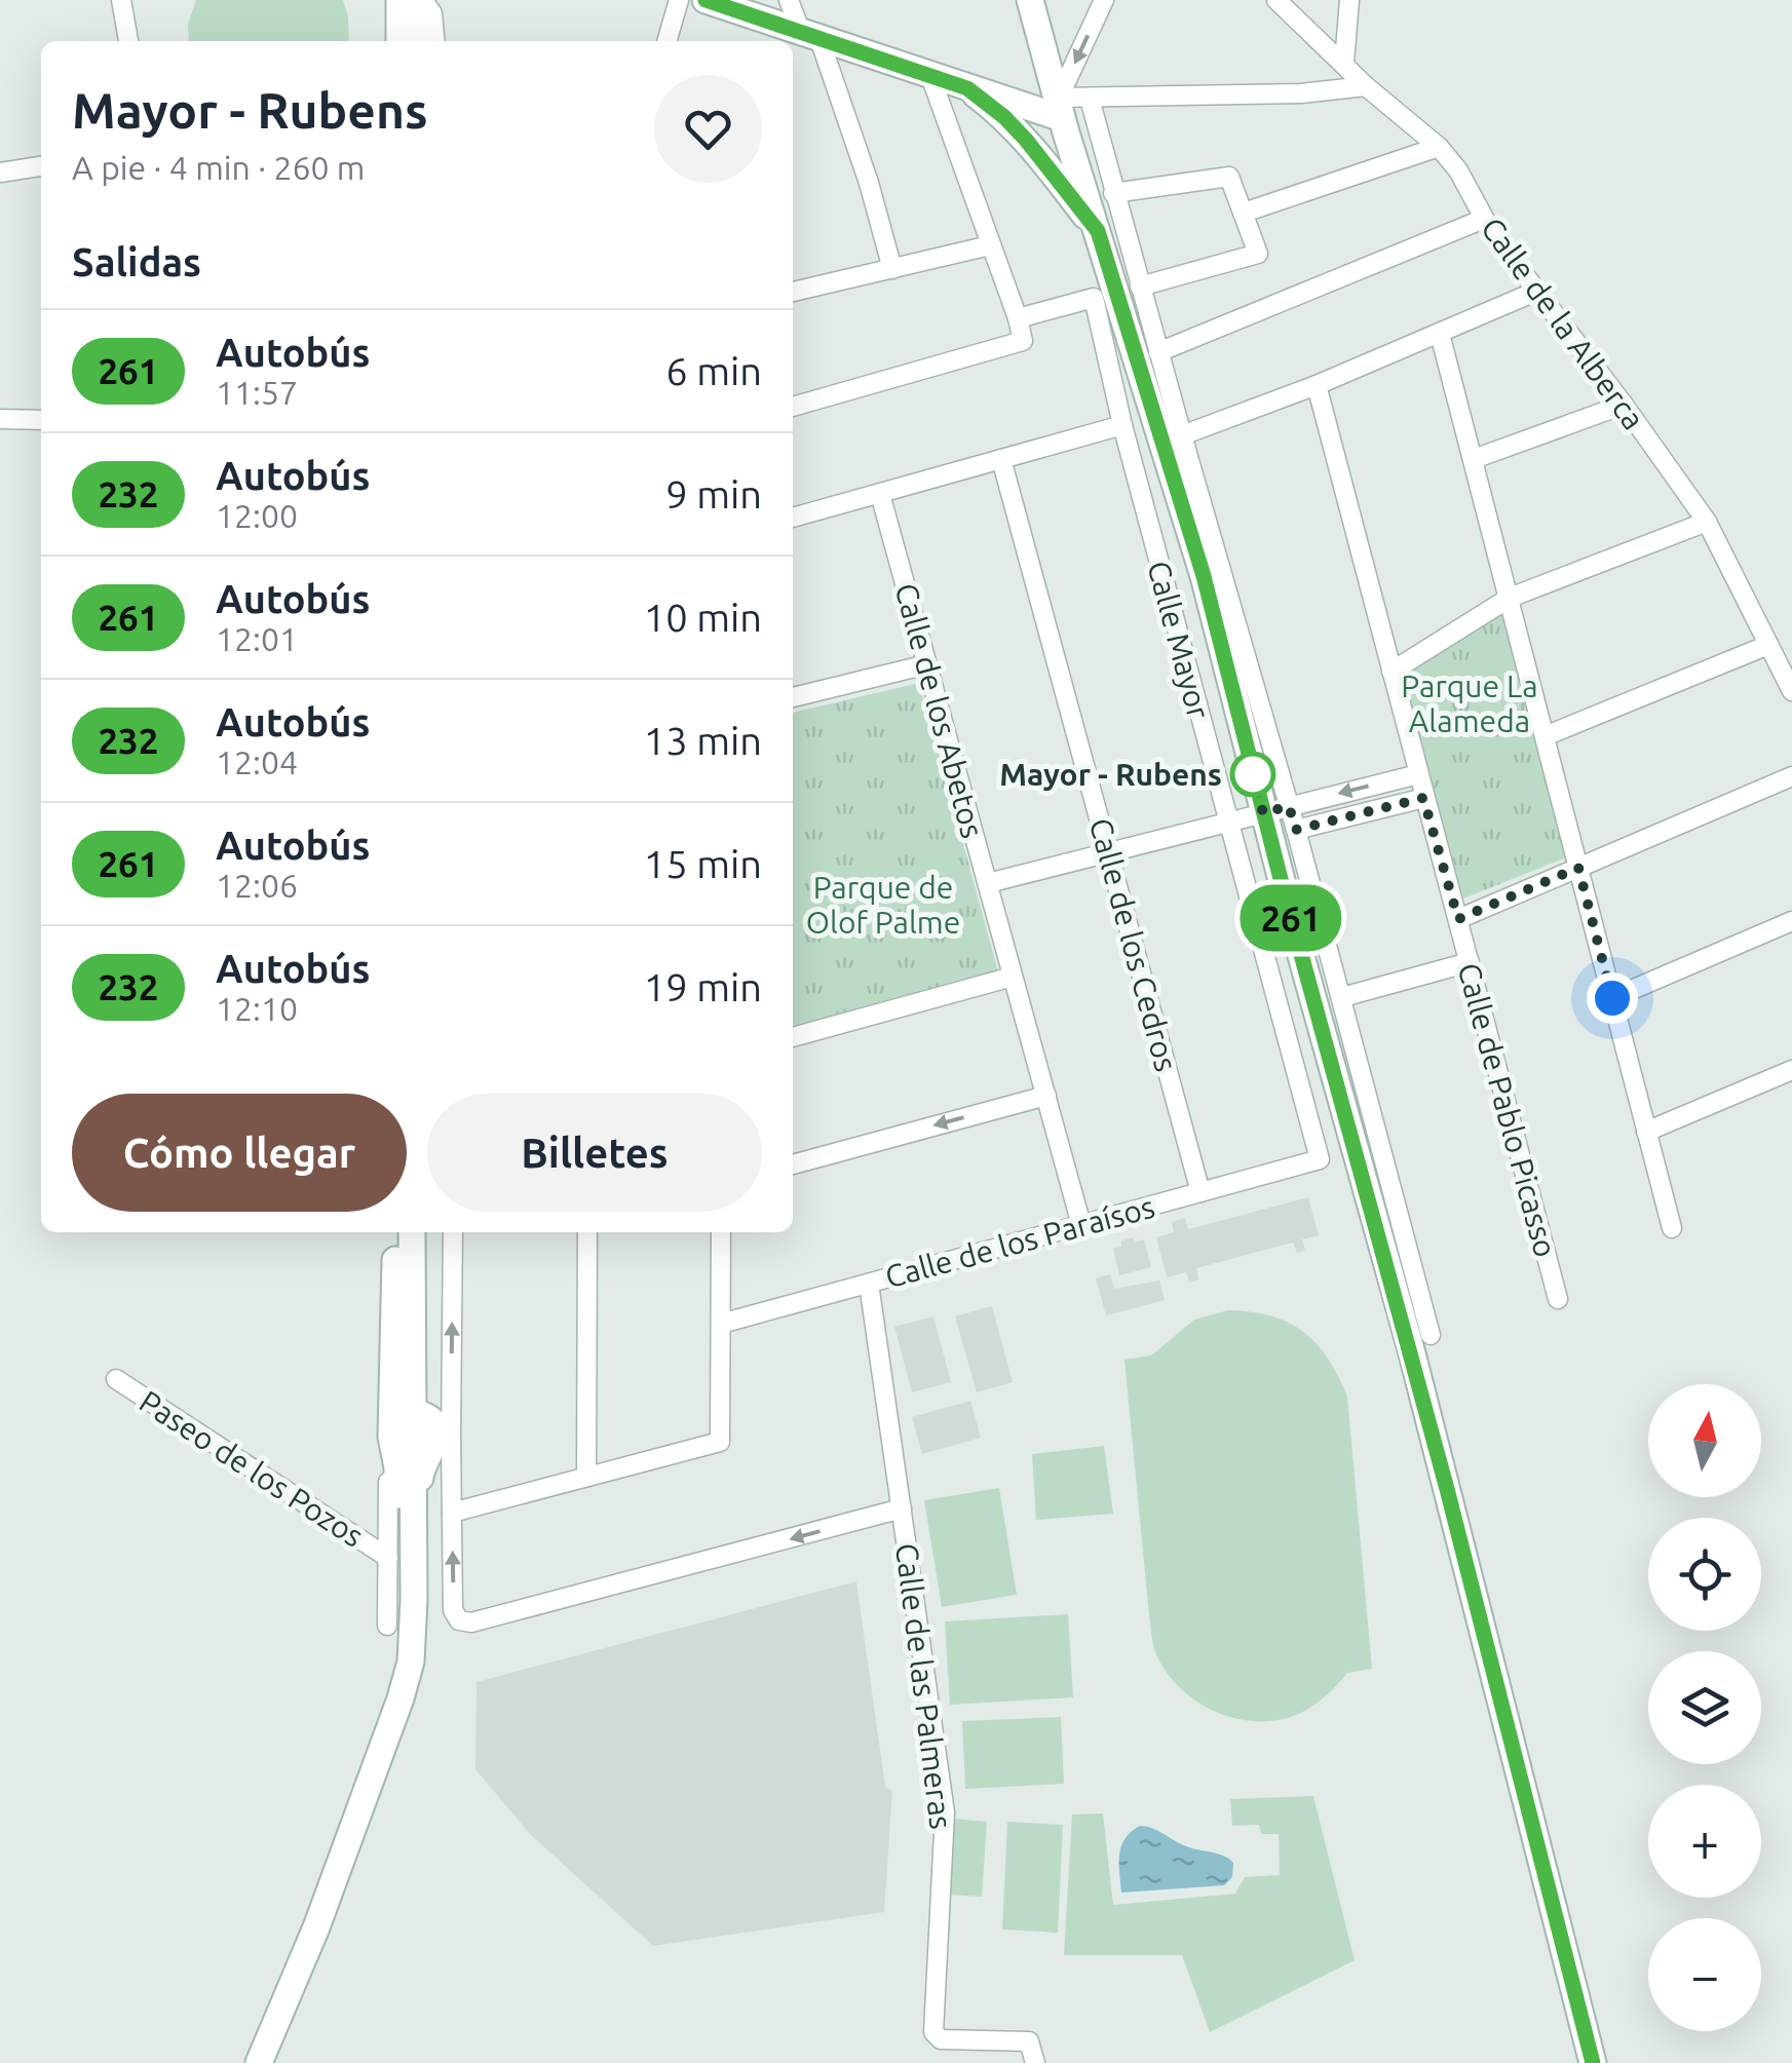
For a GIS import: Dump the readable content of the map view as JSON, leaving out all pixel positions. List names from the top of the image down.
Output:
{
  "streets": {
    "street": [
      "Calle de la Alberca",
      "Calle Mayor",
      "Calle de los Abetos",
      "Calle de los Cedros",
      "Calle de Pablo Picasso",
      "Calle de los Paraísos",
      "Paseo de los Pozos",
      "Calle de las Palmeras"
    ]
  },
  "crossings": [
    ["Calle Mayor", "Calle de los Paraísos"],
    ["Calle de los Abetos", "Calle de los Paraísos"],
    ["Calle de los Cedros", "Calle de los Paraísos"],
    ["Calle de los Paraísos", "Calle de las Palmeras"],
    ["Paseo de los Pozos", "Calle de las Palmeras"]
  ],
  "parks": ["Parque La Alameda", "Parque de Olof Palme"],
  "places": ["Mayor - Rubens"],
  "lines": ["bus line 261"],
  "north": "top",
  "page": {
    "on_map": "261",
    "heading": [
      ["Mayor - Rubens", "A pie · 4 min · 260 m"],
      "Salidas"
    ],
    "list": [
      {
        "mark": "261",
        "name": "Autobús",
        "note": "11:57",
        "value": "6 min"
      },
      {
        "mark": "232",
        "name": "Autobús",
        "note": "12:00",
        "value": "9 min"
      },
      {
        "mark": "261",
        "name": "Autobús",
        "note": "12:01",
        "value": "10 min"
      },
      {
        "mark": "232",
        "name": "Autobús",
        "note": "12:04",
        "value": "13 min"
      },
      {
        "mark": "261",
        "name": "Autobús",
        "note": "12:06",
        "value": "15 min"
      },
      {
        "mark": "232",
        "name": "Autobús",
        "note": "12:10",
        "value": "19 min"
      }
    ],
    "buttons": ["Cómo llegar", "Billetes"],
    "map_buttons": ["+", "−"]
  }
}
